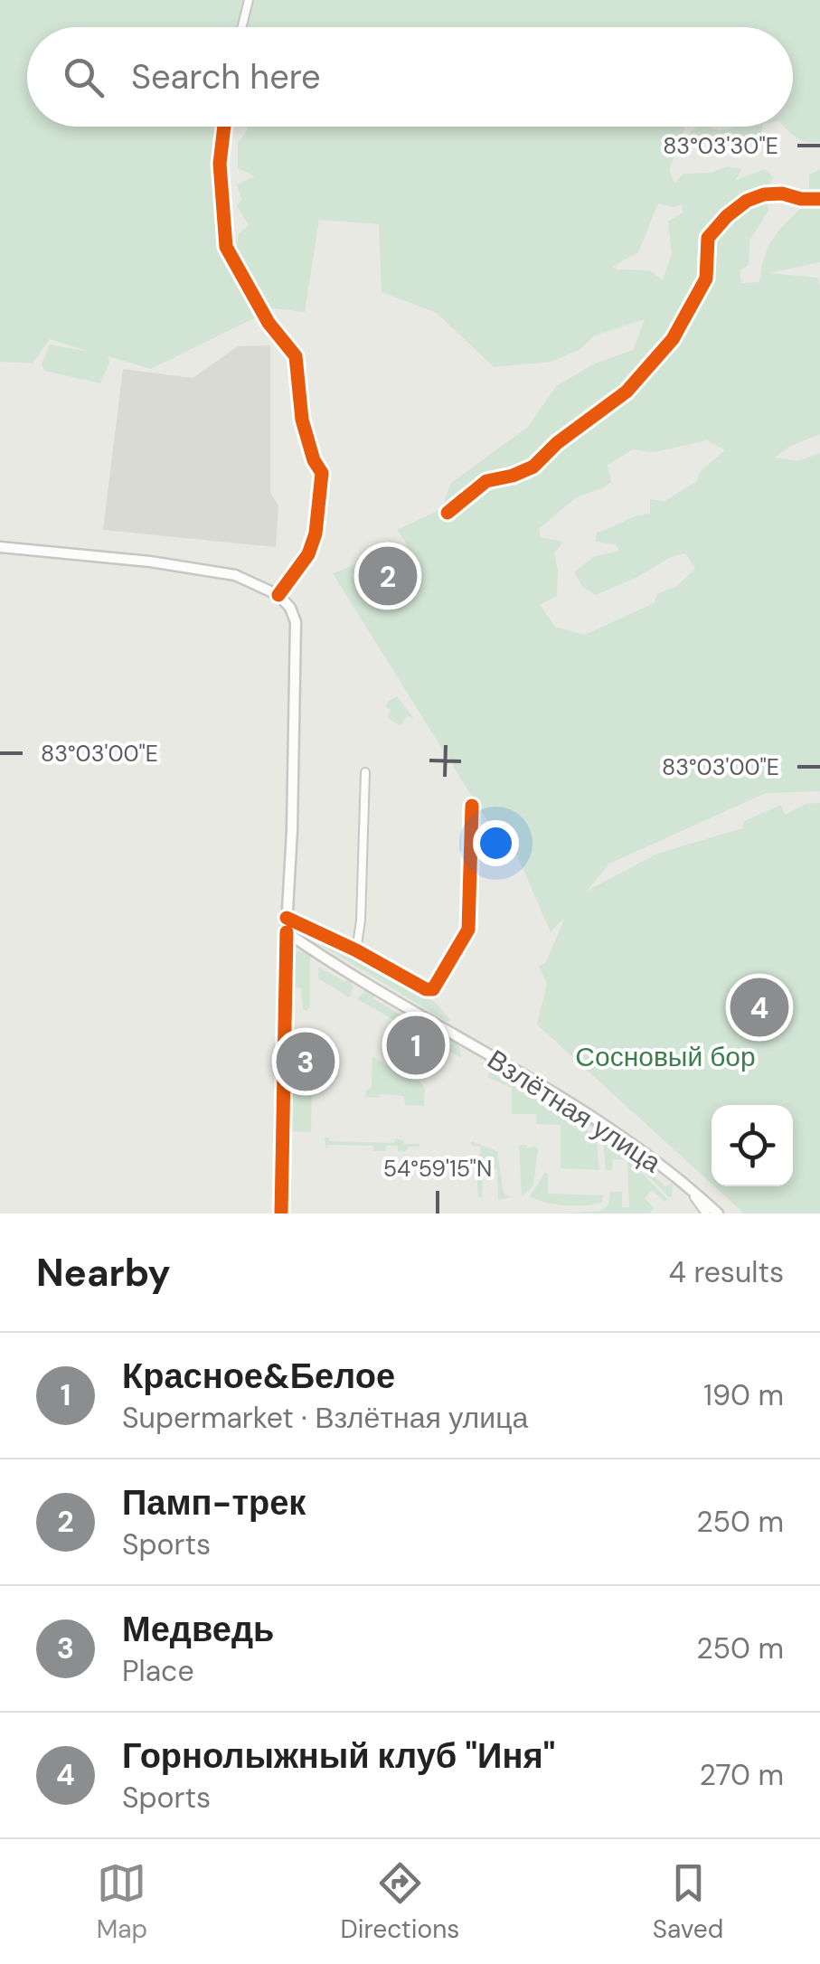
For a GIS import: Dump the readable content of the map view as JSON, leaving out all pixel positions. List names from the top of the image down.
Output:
{
  "streets": {
    "main road": ["Взлётная улица"]
  },
  "parks": ["Сосновый бор"],
  "page": {
    "search": "Search here",
    "pins": [
      "2",
      "4",
      "1",
      "3"
    ],
    "heading": ["Nearby", "4 results"],
    "list": [
      {
        "mark": "1",
        "name": "Красное&Белое",
        "note": "Supermarket · Взлётная улица",
        "value": "190 m"
      },
      {
        "mark": "2",
        "name": "Памп-трек",
        "note": "Sports",
        "value": "250 m"
      },
      {
        "mark": "3",
        "name": "Медведь",
        "note": "Place",
        "value": "250 m"
      },
      {
        "mark": "4",
        "name": "Горнолыжный клуб \"Иня\"",
        "note": "Sports",
        "value": "270 m"
      }
    ],
    "nav": ["Map", "Directions", "Saved"]
  },
  "coordinates": ["83°03'30\"E", "83°03'00\"E", "54°59'15\"N"]
}
